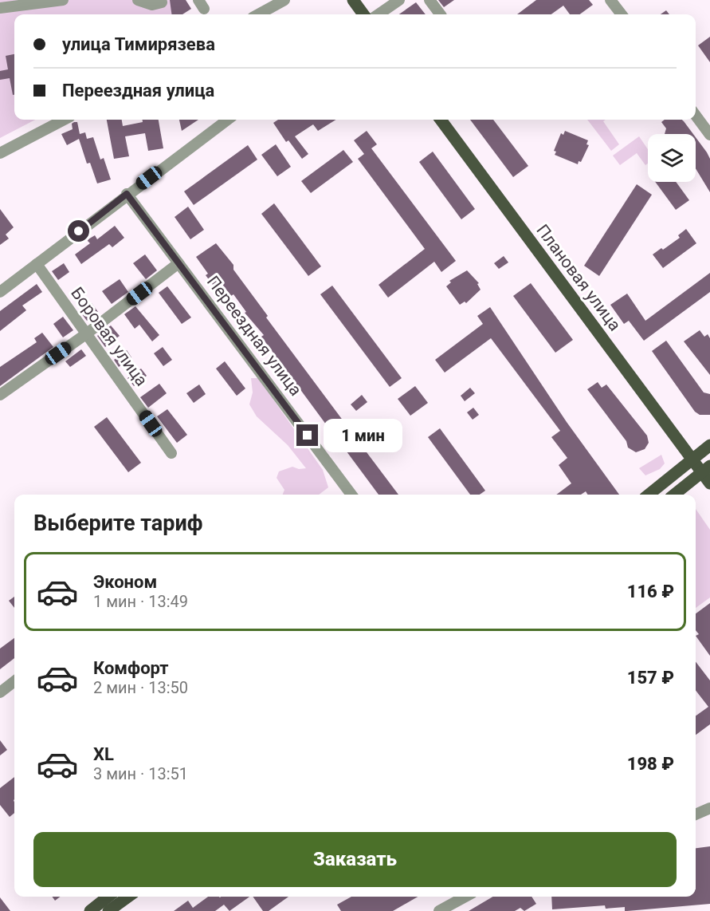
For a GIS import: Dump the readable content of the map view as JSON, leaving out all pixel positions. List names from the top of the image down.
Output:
{
  "streets": {
    "main road": ["Плановая улица"],
    "street": ["Переездная улица", "Боровая улица"]
  },
  "page": {
    "banner": ["улица Тимирязева", "Переездная улица"],
    "bubble": "1 мин",
    "heading": "Выберите тариф",
    "list": [
      {
        "name": "Эконом",
        "note": "1 мин · 13:49",
        "value": "116 ₽"
      },
      {
        "name": "Комфорт",
        "note": "2 мин · 13:50",
        "value": "157 ₽"
      },
      {
        "name": "XL",
        "note": "3 мин · 13:51",
        "value": "198 ₽"
      }
    ],
    "buttons": "Заказать"
  }
}
